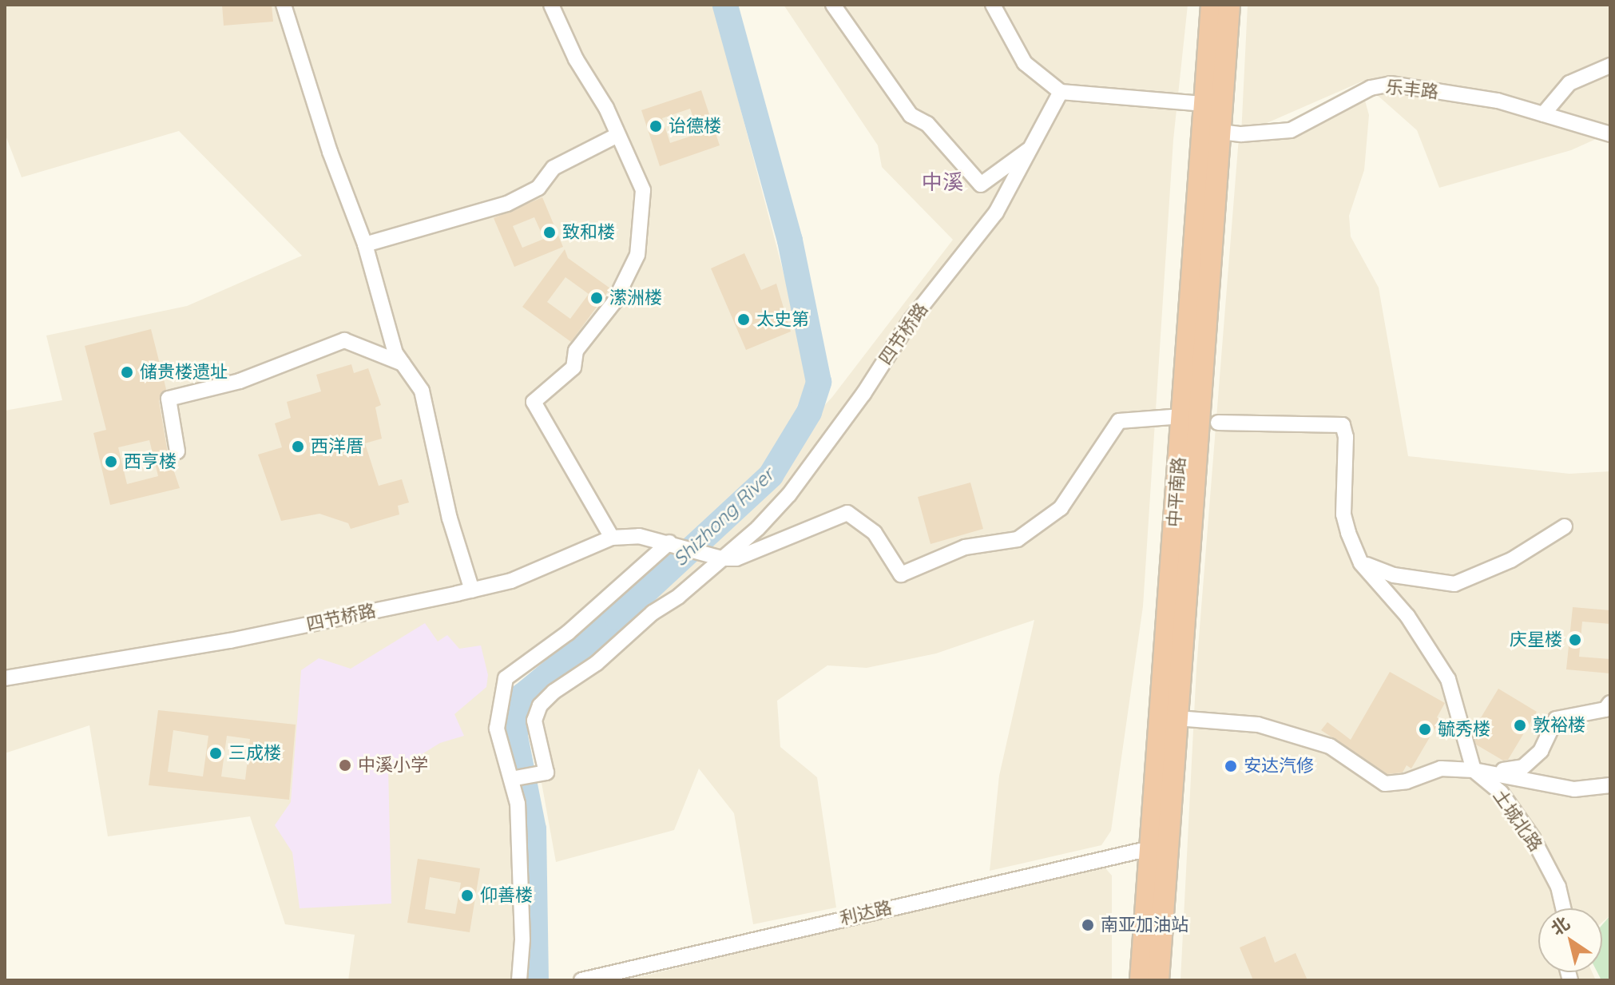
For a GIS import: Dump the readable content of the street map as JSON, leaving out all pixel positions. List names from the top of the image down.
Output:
{
  "streets": {
    "highway": ["中平南路"],
    "street": [
      "乐丰路",
      "四节桥路",
      "土城北路",
      "利达路"
    ]
  },
  "crossings": [
    ["中平南路", "利达路"]
  ],
  "districts": ["中溪"],
  "water": ["Shizhong River"],
  "places": [
    "诒德楼",
    "致和楼",
    "潆洲楼",
    "太史第",
    "储贵楼遗址",
    "西洋厝",
    "西亨楼",
    "庆星楼",
    "敦裕楼",
    "毓秀楼",
    "三成楼",
    "中溪小学",
    "安达汽修",
    "仰善楼",
    "南亚加油站"
  ],
  "north": "top left"
}
